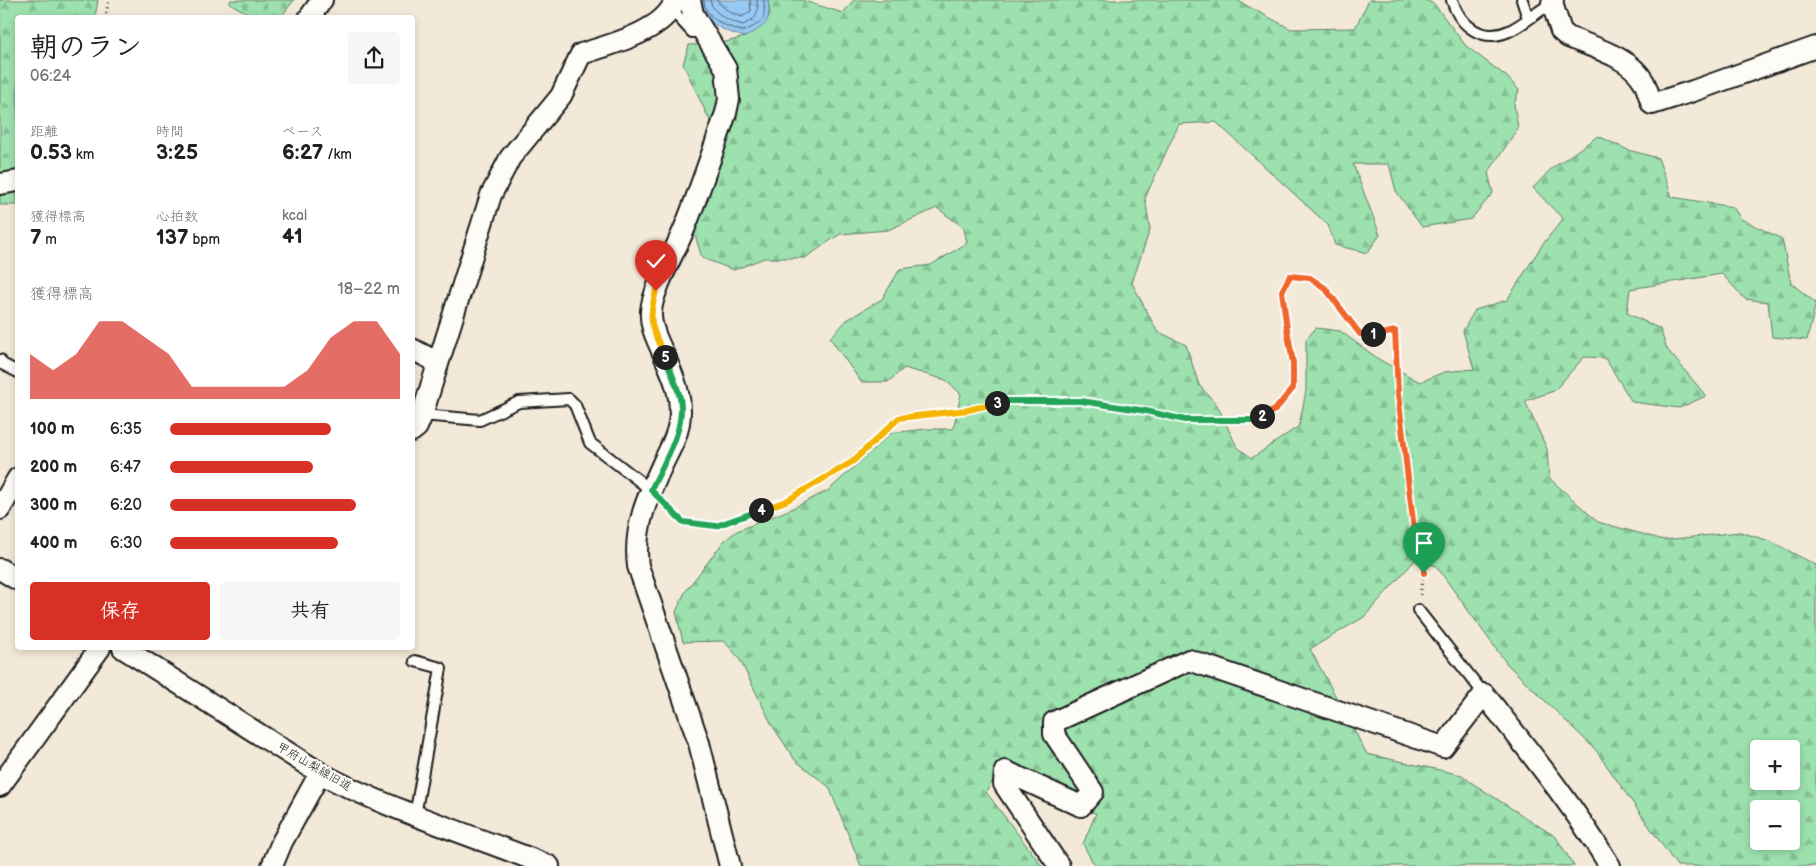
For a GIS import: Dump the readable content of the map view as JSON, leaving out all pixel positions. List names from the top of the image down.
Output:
{
  "streets": {
    "street": ["甲府山梨線旧道"]
  },
  "page": {
    "heading": ["朝のラン", "06:24"],
    "stats": [
      ["距離", "0.53 km"],
      ["時間", "3:25"],
      ["ペース", "6:27 /km"],
      ["獲得標高", "7 m"],
      ["心拍数", "137 bpm"],
      ["kcal", "41"]
    ],
    "chart": ["獲得標高", "18–22 m"],
    "pins": [
      "1",
      "5",
      "3",
      "2",
      "4"
    ],
    "list": [
      {
        "name": "100 m",
        "note": "6:35"
      },
      {
        "name": "200 m",
        "note": "6:47"
      },
      {
        "name": "300 m",
        "note": "6:20"
      },
      {
        "name": "400 m",
        "note": "6:30"
      }
    ],
    "buttons": ["保存", "共有"],
    "map_buttons": ["+", "−"]
  }
}
